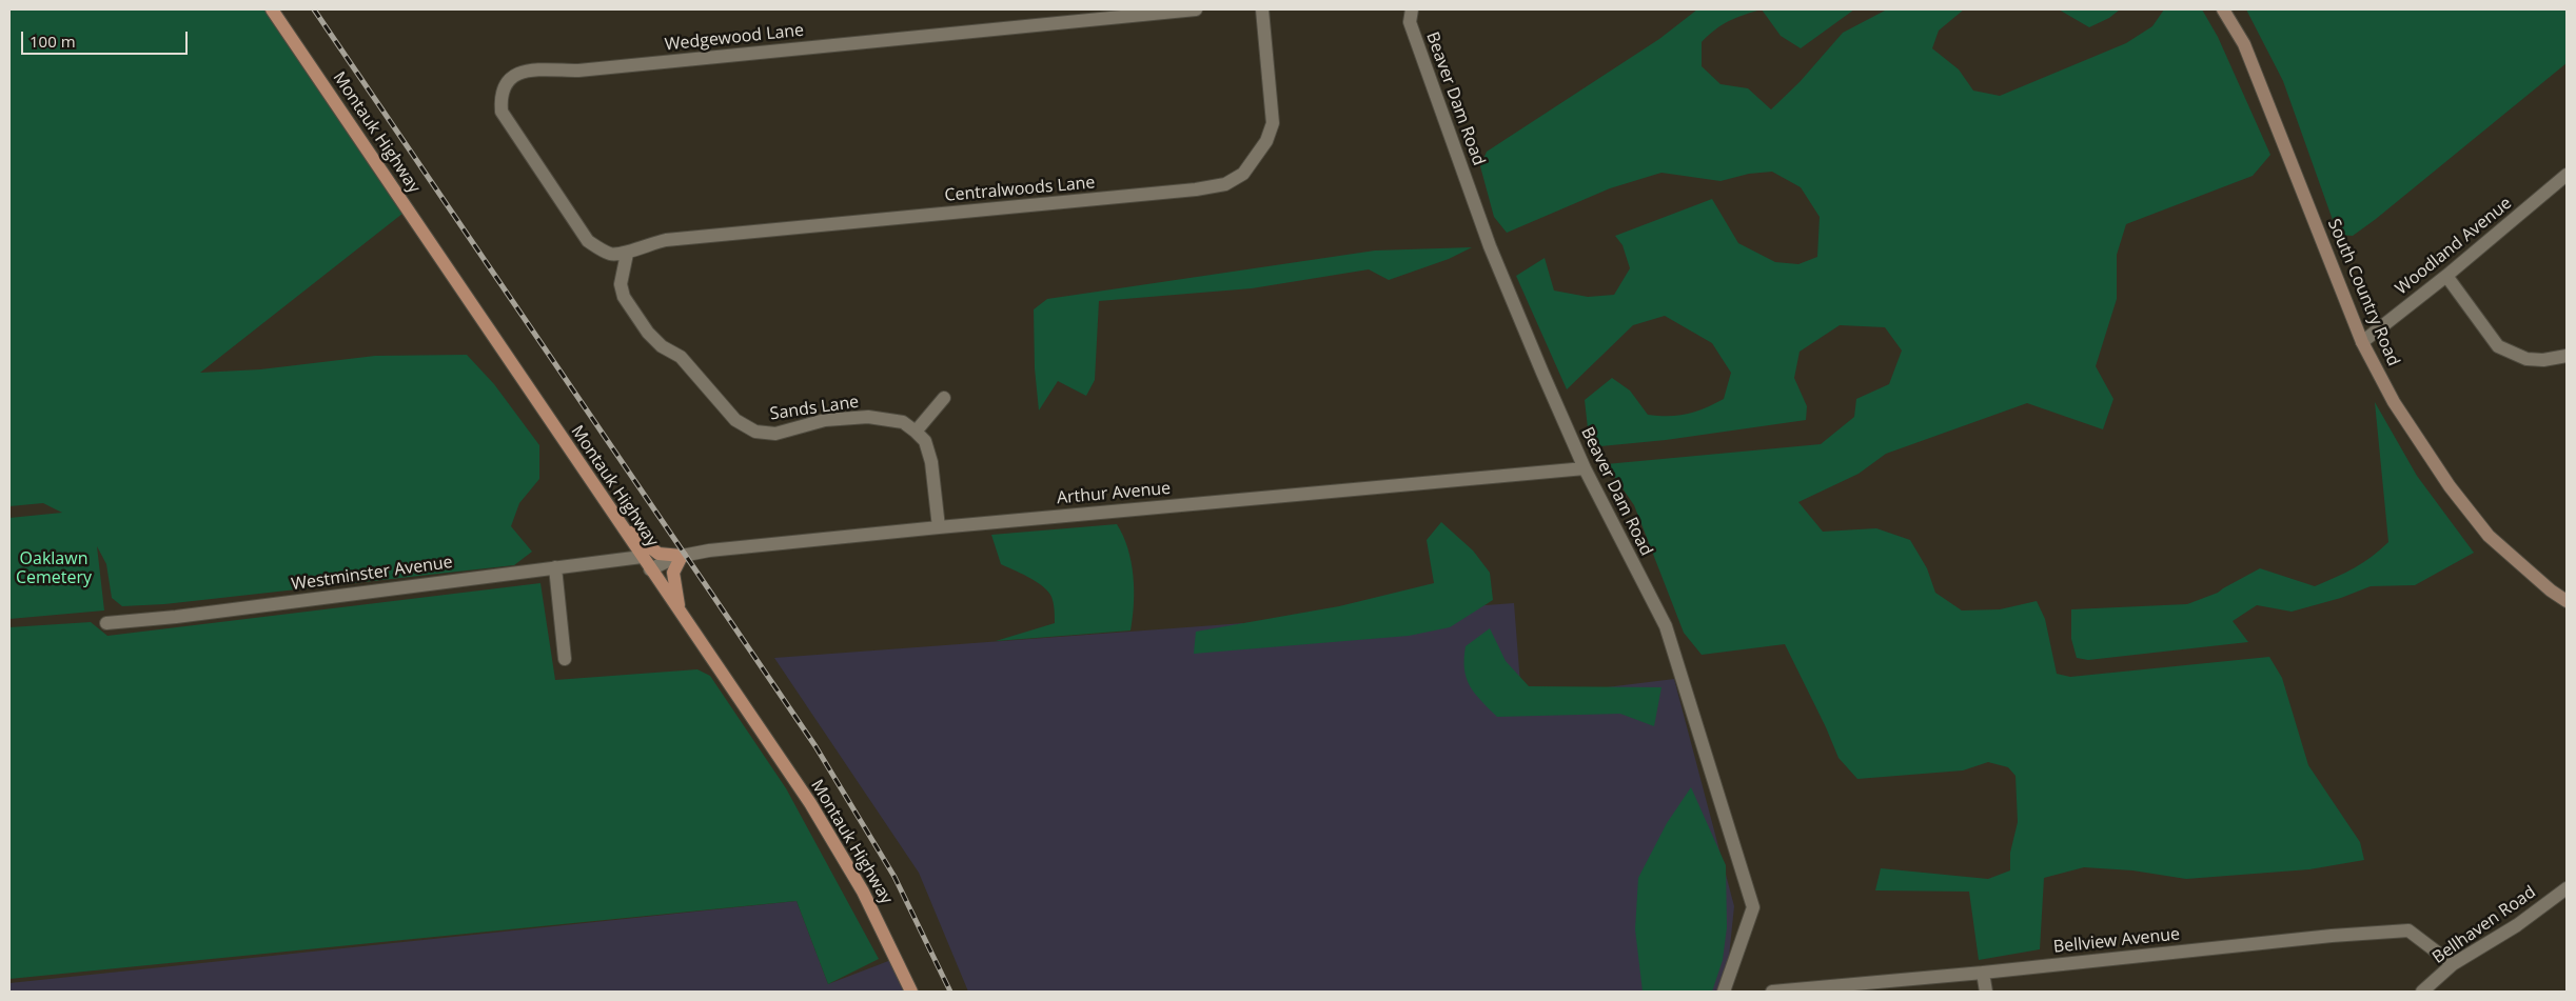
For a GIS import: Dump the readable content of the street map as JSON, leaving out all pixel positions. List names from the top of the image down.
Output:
{
  "streets": {
    "main road": ["Montauk Highway", "South Country Road"],
    "street": [
      "Wedgewood Lane",
      "Beaver Dam Road",
      "Centralwoods Lane",
      "Woodland Avenue",
      "Sands Lane",
      "Arthur Avenue",
      "Westminster Avenue",
      "Bellhaven Road",
      "Bellview Avenue"
    ]
  },
  "crossings": [
    ["Wedgewood Lane", "Centralwoods Lane"],
    ["Wedgewood Lane", "Sands Lane"],
    ["Beaver Dam Road", "Arthur Avenue"],
    ["Montauk Highway", "Arthur Avenue"],
    ["Montauk Highway", "Westminster Avenue"],
    ["Centralwoods Lane", "Sands Lane"],
    ["Woodland Avenue", "South Country Road"],
    ["Bellhaven Road", "Bellview Avenue"]
  ],
  "parks": ["Oaklawn Cemetery"],
  "scale_bar": "100 m"
}
